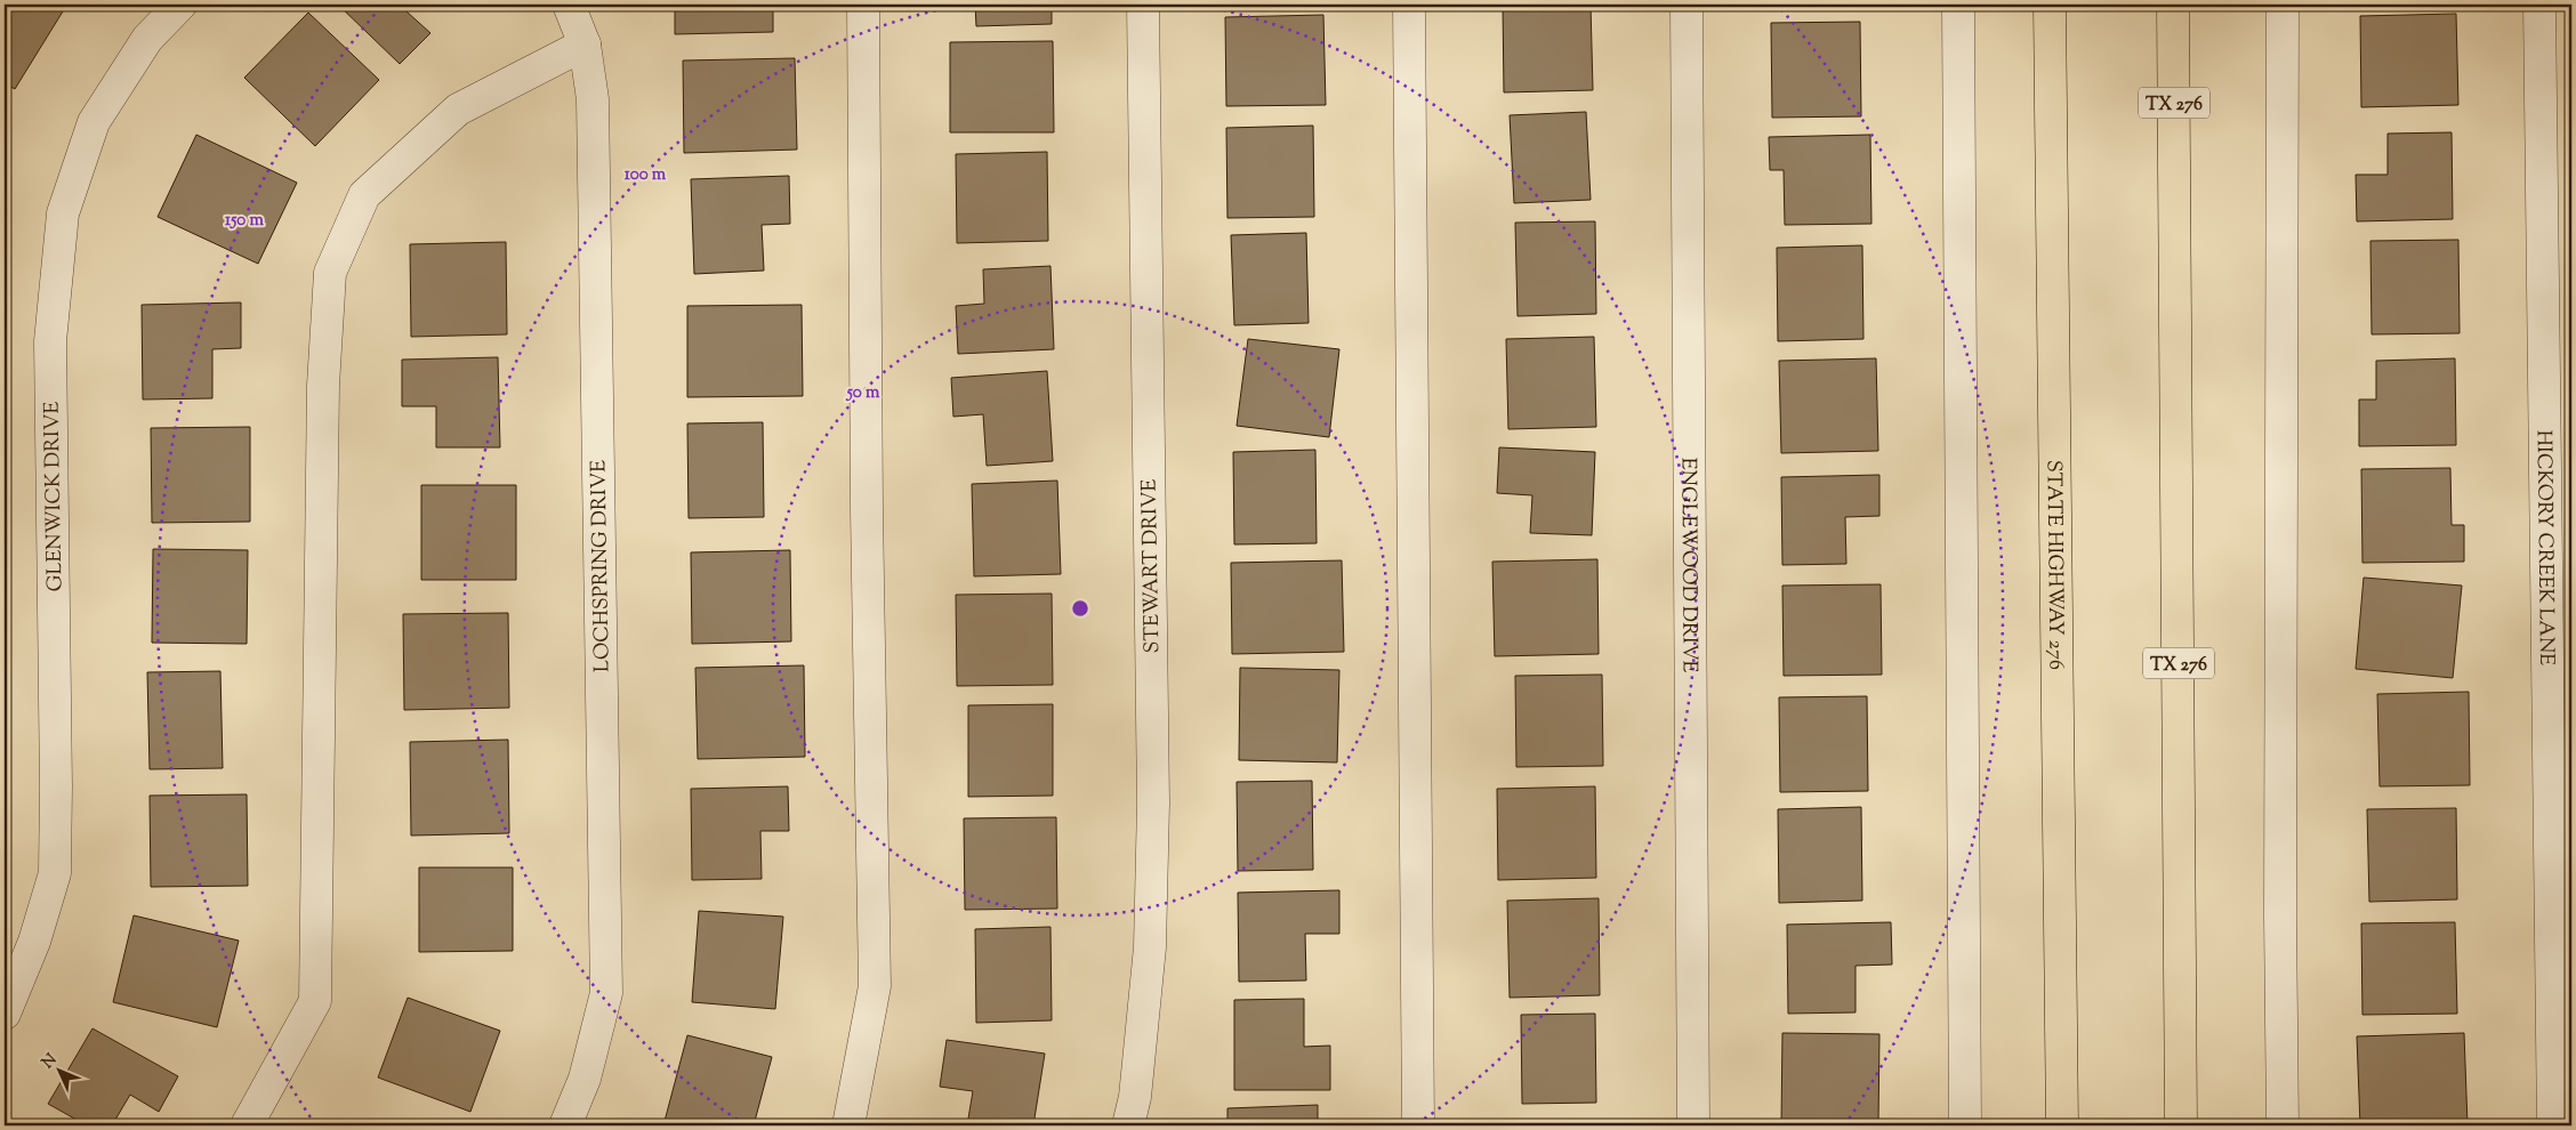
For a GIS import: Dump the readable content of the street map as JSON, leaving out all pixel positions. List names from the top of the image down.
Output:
{
  "streets": {
    "main road": ["TX 276", "STATE HIGHWAY 276"],
    "street": [
      "GLENWICK DRIVE",
      "HICKORY CREEK LANE",
      "ENGLEWOOD DRIVE",
      "LOCHSPRING DRIVE",
      "STEWART DRIVE"
    ]
  },
  "north": "top left",
  "rings": ["100 m", "150 m", "50 m"]
}
